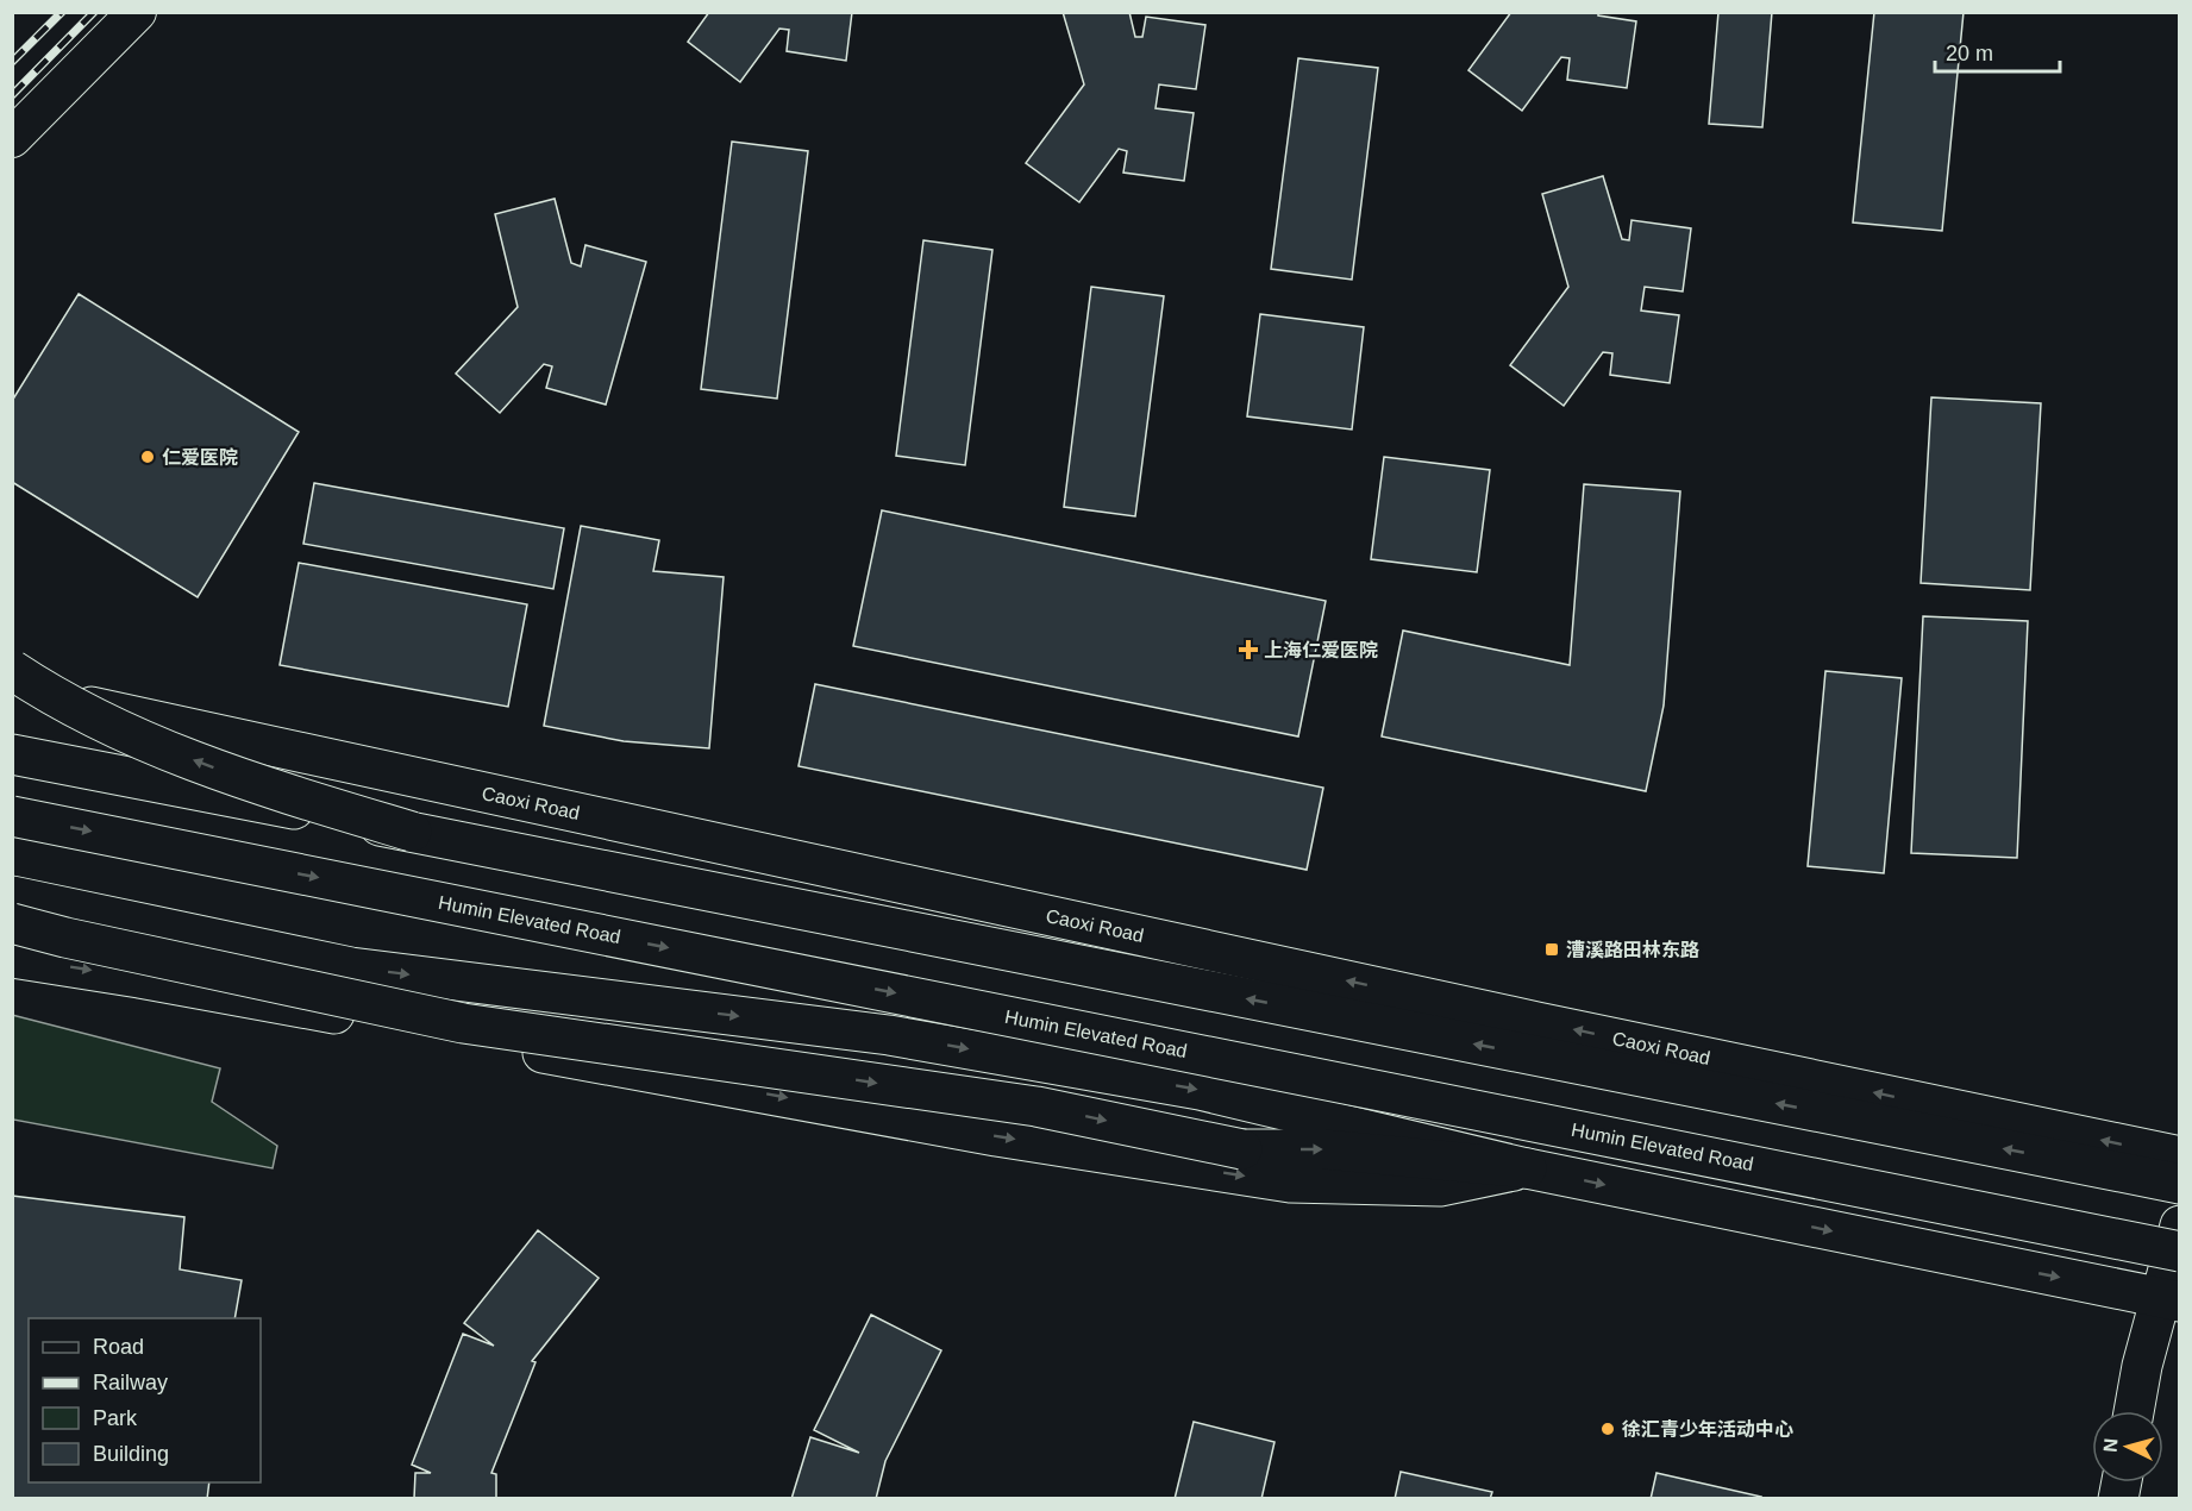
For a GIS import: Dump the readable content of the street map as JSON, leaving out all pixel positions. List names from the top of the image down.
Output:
{
  "streets": {
    "main road": ["Caoxi Road", "Humin Elevated Road"]
  },
  "places": {
    "other": ["仁爱医院", "徐汇青少年活动中心"],
    "health": ["上海仁爱医院"],
    "transit": ["漕溪路田林东路"]
  },
  "legend": [
    "Road",
    "Railway",
    "Park",
    "Building"
  ],
  "scale_bar": "20 m",
  "north": "left"
}
